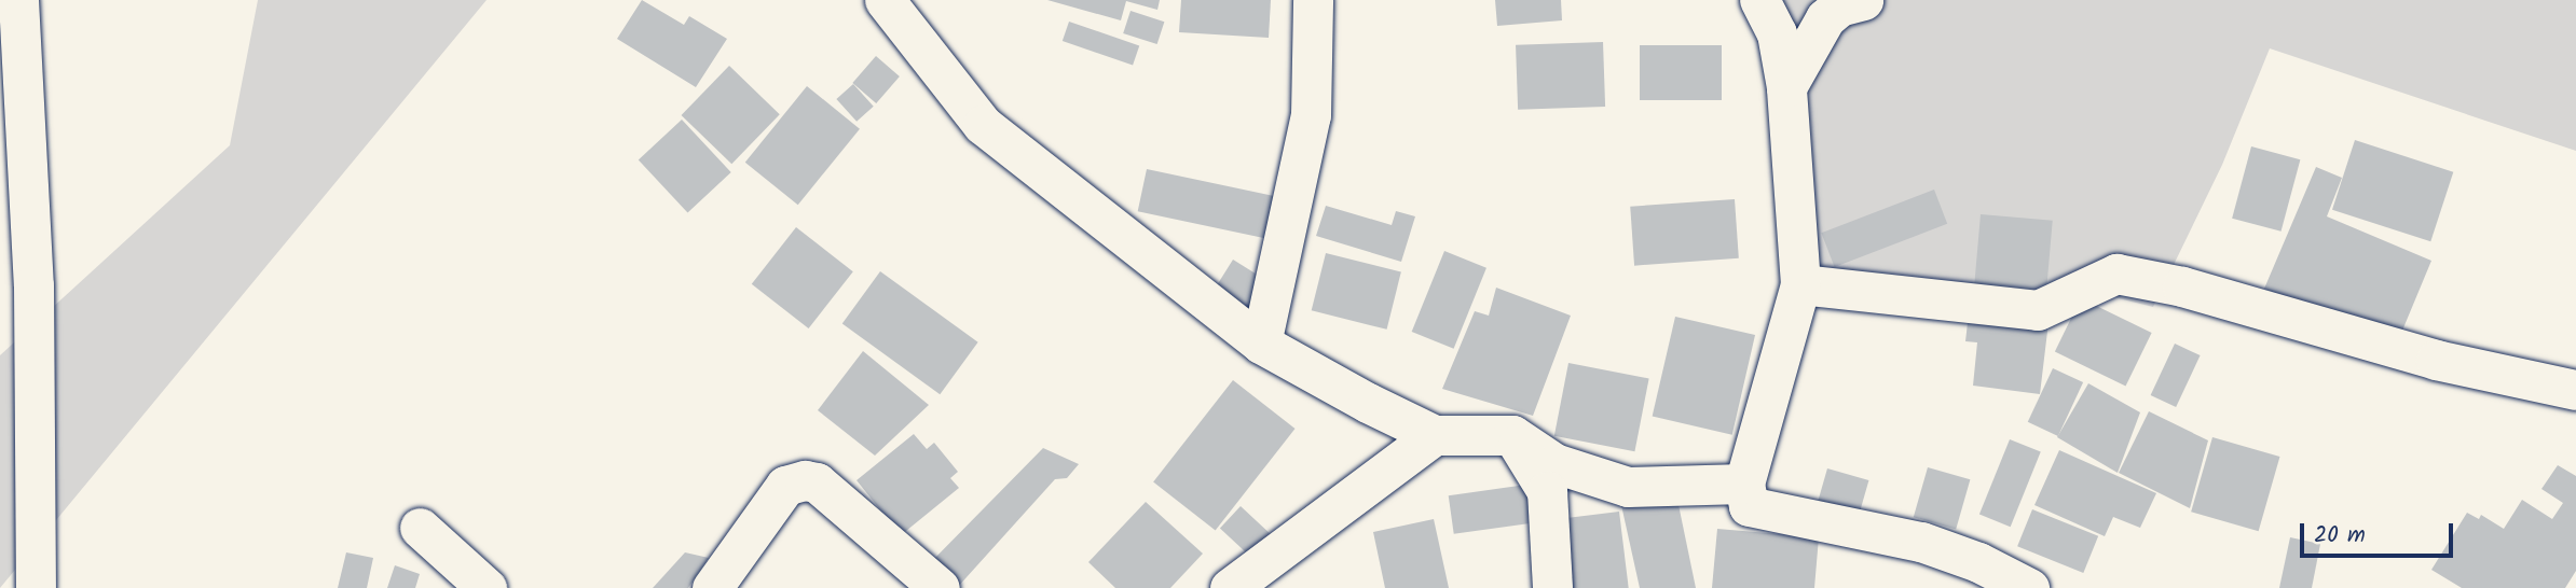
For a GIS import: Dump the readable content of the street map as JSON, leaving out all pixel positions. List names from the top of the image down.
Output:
{
  "scale_bar": "20 m"
}
